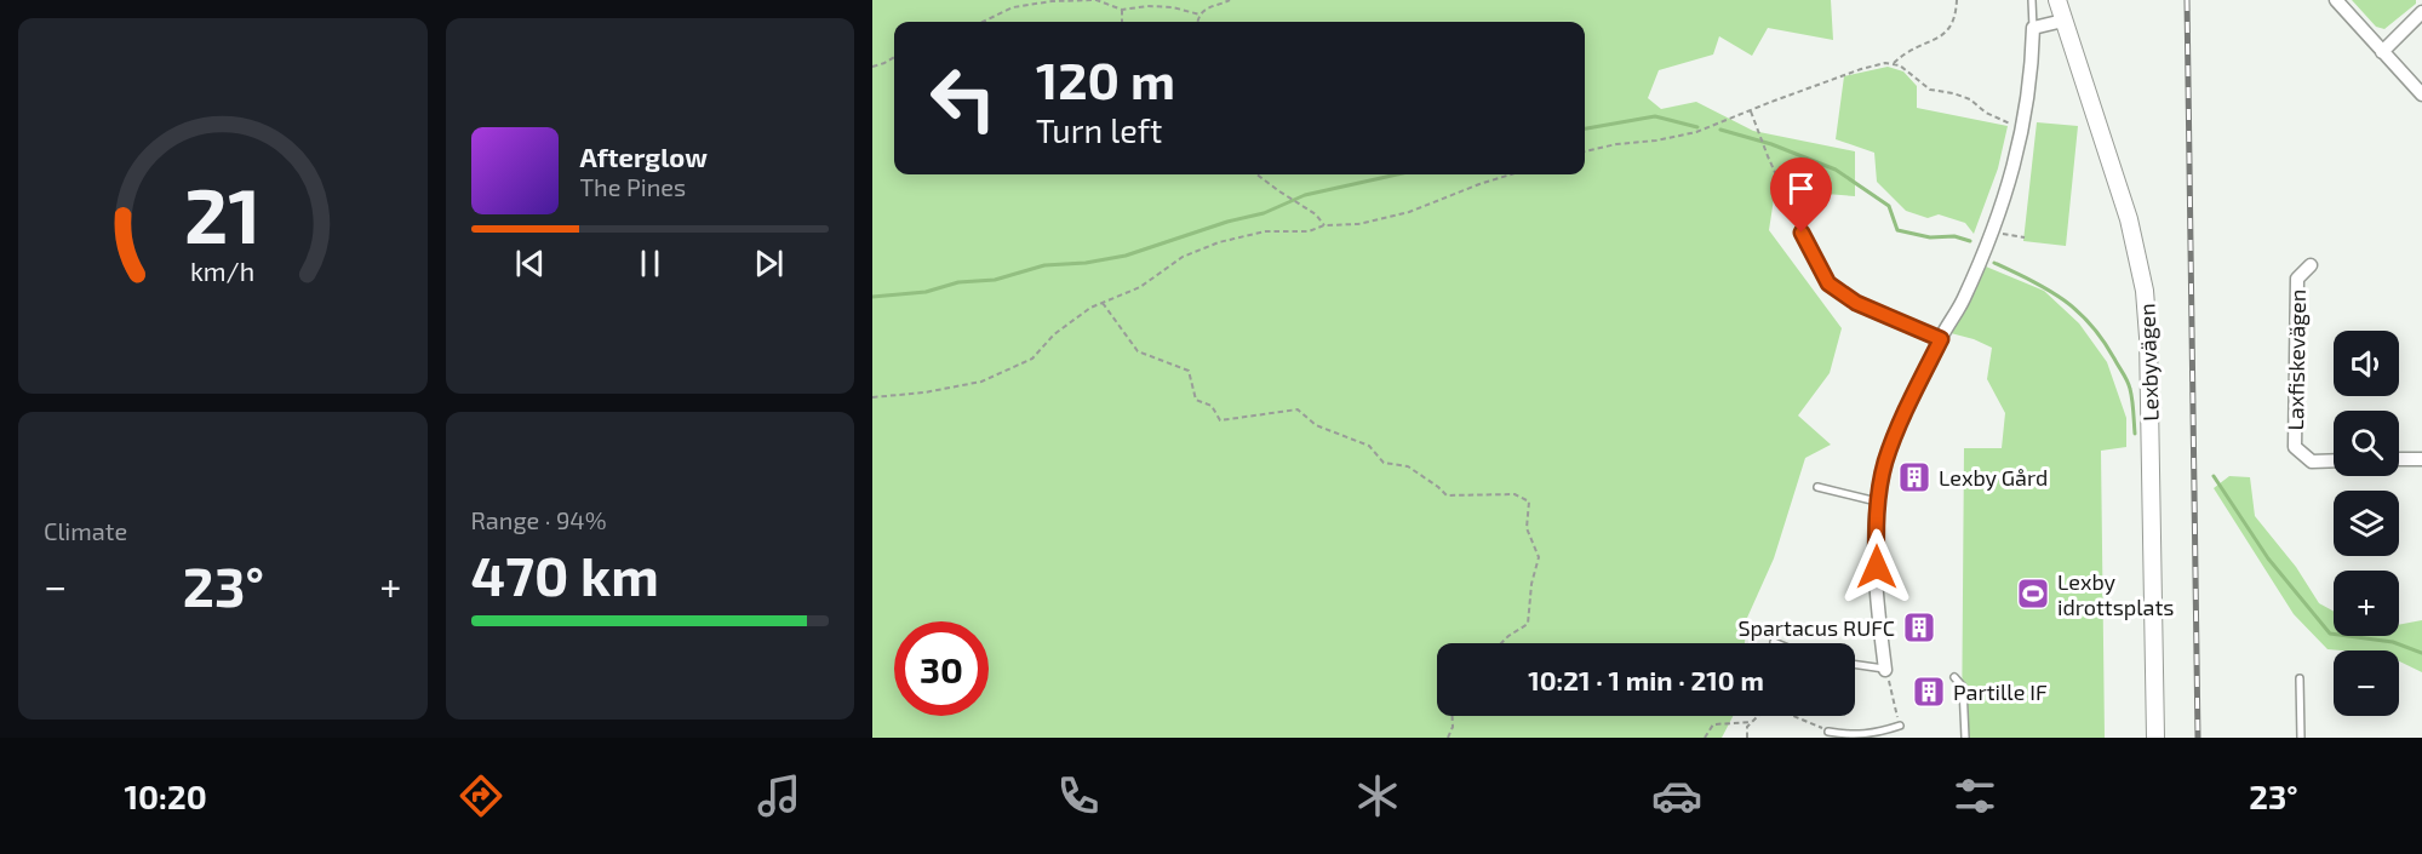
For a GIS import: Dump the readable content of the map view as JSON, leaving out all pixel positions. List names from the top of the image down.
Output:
{
  "streets": {
    "street": ["Laxfiskevägen", "Lexbyvägen"]
  },
  "places": {
    "building": ["Lexby Gård", "Spartacus RUFC", "Partille IF"],
    "sports": ["Lexby idrottsplats"]
  },
  "page": {
    "turn": ["120 m", "Turn left"],
    "song": ["Afterglow", "The Pines"],
    "map_buttons": ["+", "−"],
    "tile": [
      "Climate",
      ["Range · 94%", "470 km"]
    ],
    "heat": ["−", "23°", "+"],
    "limit": "30",
    "trip": "10:21 · 1 min · 210 m",
    "tabs": ["10:20", "23°"],
    "gauge": ["21", "km/h"]
  }
}
